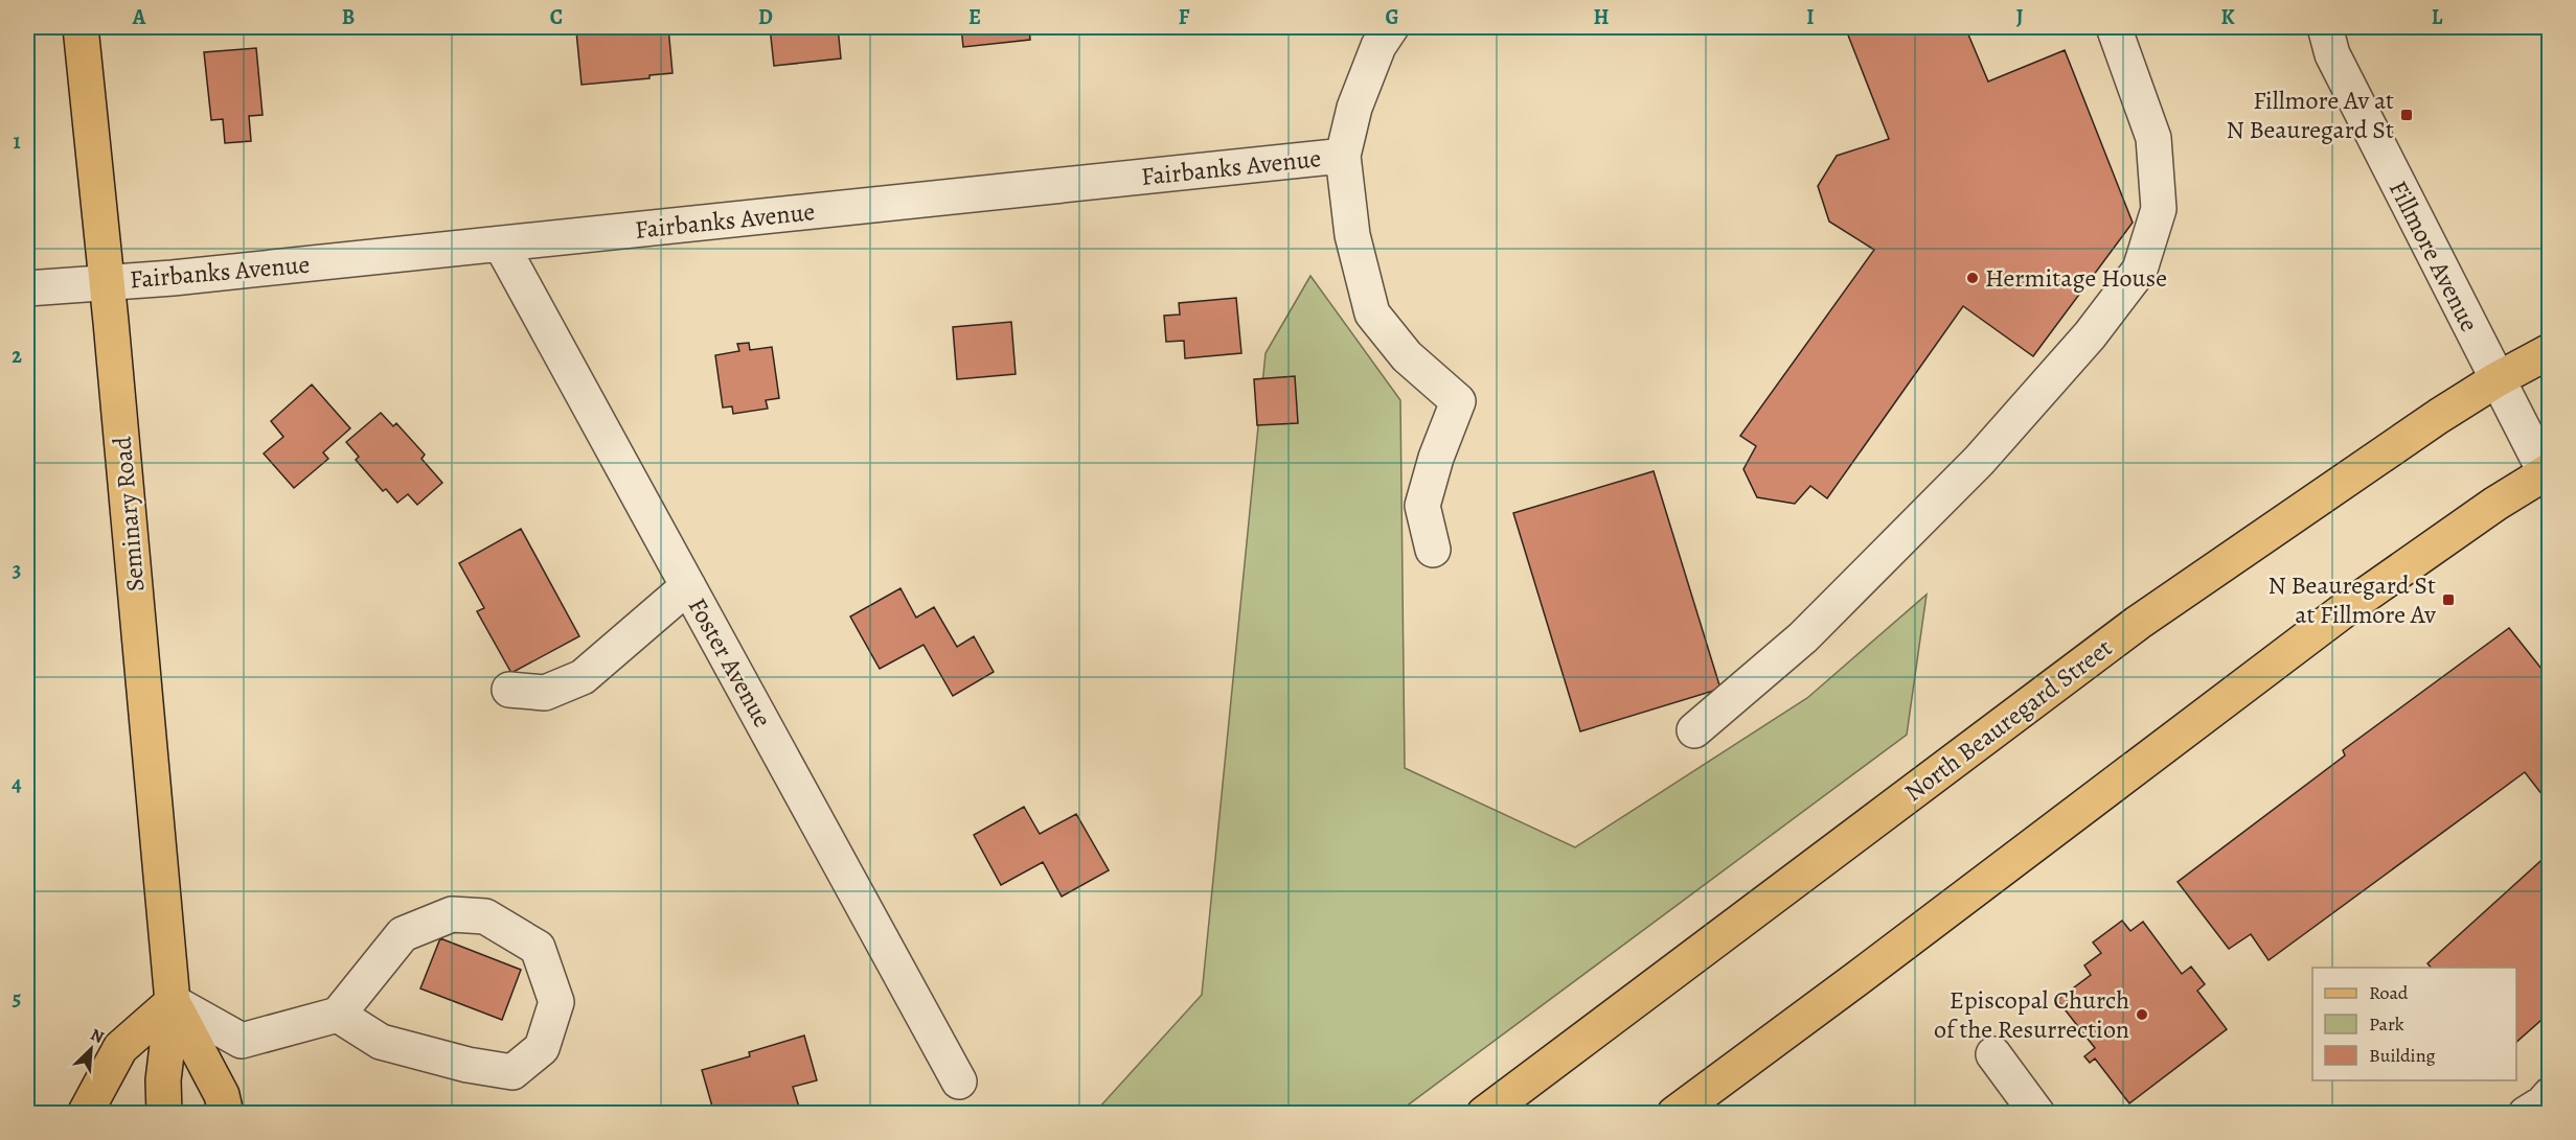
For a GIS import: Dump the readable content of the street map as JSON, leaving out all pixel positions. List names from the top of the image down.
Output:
{
  "streets": {
    "main road": ["Seminary Road", "North Beauregard Street"],
    "street": ["Fairbanks Avenue", "Fillmore Avenue", "Foster Avenue"]
  },
  "crossings": [
    ["Fairbanks Avenue", "Seminary Road"],
    ["Fairbanks Avenue", "Foster Avenue"],
    ["Fillmore Avenue", "North Beauregard Street"]
  ],
  "places": {
    "transit": ["Fillmore Av at N Beauregard St", "N Beauregard St at Fillmore Av"],
    "other": ["Hermitage House", "Episcopal Church of the Resurrection"]
  },
  "legend": ["Road", "Park", "Building"],
  "north": "top right",
  "grid": {
    "columns": [
      "A",
      "B",
      "C",
      "D",
      "E",
      "F",
      "G",
      "H",
      "I",
      "J",
      "K",
      "L"
    ],
    "rows": [
      "1",
      "2",
      "3",
      "4",
      "5"
    ]
  }
}
